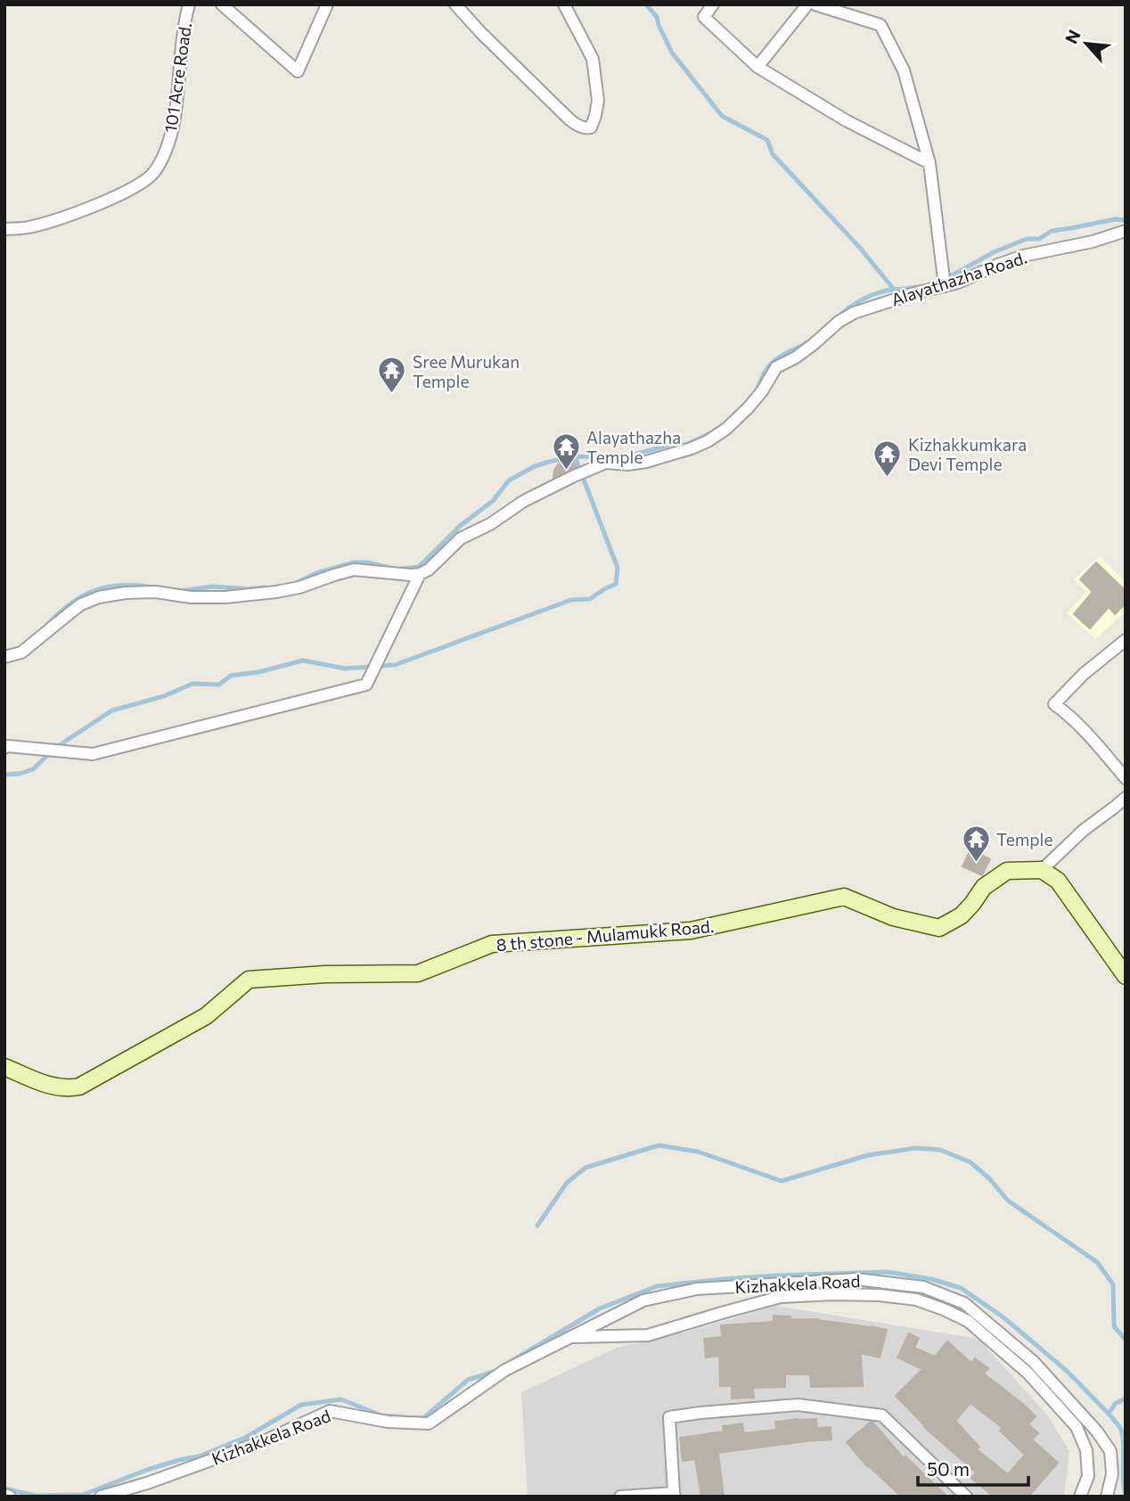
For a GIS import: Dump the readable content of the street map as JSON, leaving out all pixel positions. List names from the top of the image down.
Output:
{
  "streets": {
    "main road": ["8 th stone - Mulamukk Road."],
    "street": ["101 Acre Road.", "Alayathazha Road.", "Kizhakkela Road"]
  },
  "places": {
    "temple": [
      "Sree Murukan Temple",
      "Alayathazha Temple",
      "Kizhakkumkara Devi Temple",
      "Temple"
    ]
  },
  "scale_bar": "50 m",
  "north": "top left"
}
